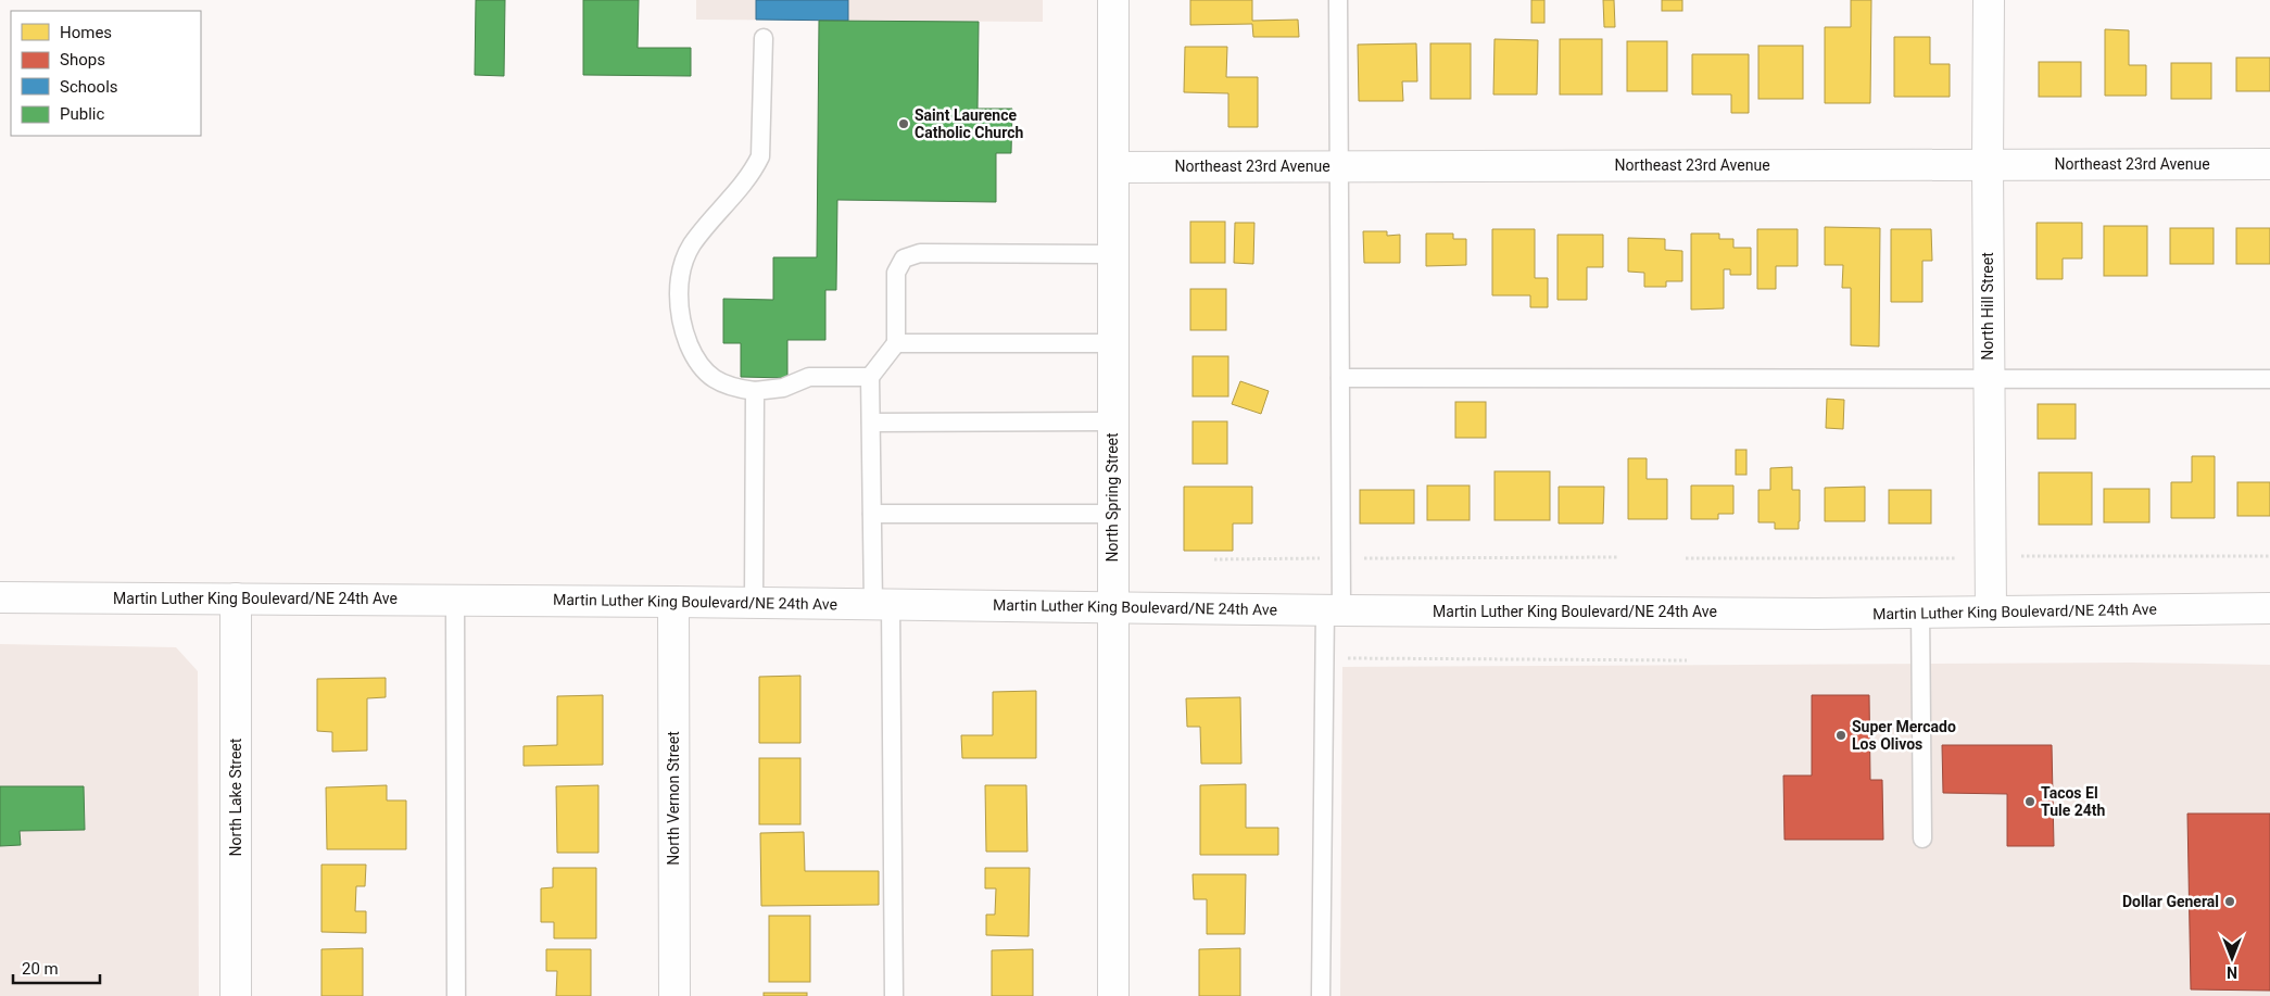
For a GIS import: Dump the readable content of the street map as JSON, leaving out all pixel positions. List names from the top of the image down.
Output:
{
  "streets": {
    "street": [
      "Northeast 23rd Avenue",
      "North Hill Street",
      "North Spring Street",
      "Martin Luther King Boulevard/NE 24th Ave",
      "North Lake Street",
      "North Vernon Street"
    ]
  },
  "crossings": [
    ["Northeast 23rd Avenue", "North Hill Street"],
    ["Northeast 23rd Avenue", "North Spring Street"],
    ["North Hill Street", "Martin Luther King Boulevard/NE 24th Ave"],
    ["North Spring Street", "Martin Luther King Boulevard/NE 24th Ave"],
    ["Martin Luther King Boulevard/NE 24th Ave", "North Lake Street"],
    ["Martin Luther King Boulevard/NE 24th Ave", "North Vernon Street"]
  ],
  "places": [
    "Saint Laurence Catholic Church",
    "Super Mercado Los Olivos",
    "Tacos El Tule 24th",
    "Dollar General"
  ],
  "legend": [
    "Homes",
    "Shops",
    "Schools",
    "Public"
  ],
  "scale_bar": "20 m",
  "north": "bottom"
}
